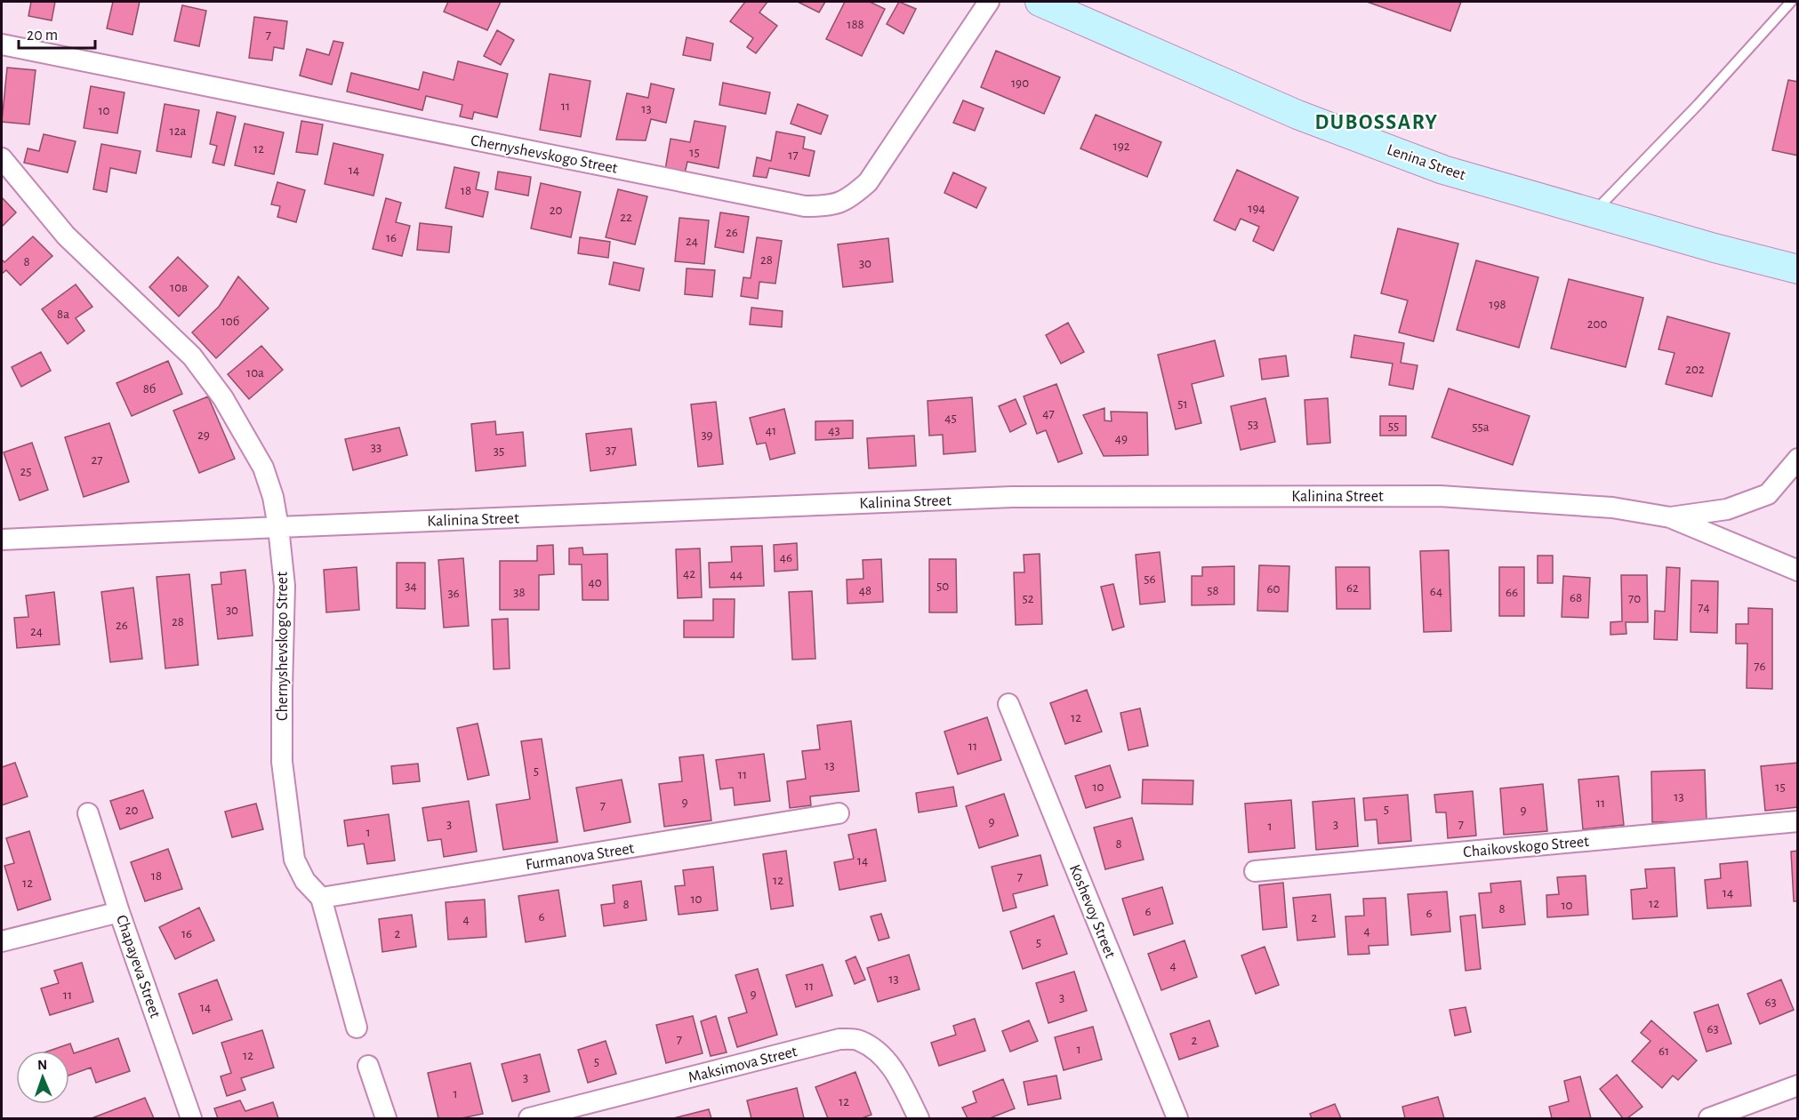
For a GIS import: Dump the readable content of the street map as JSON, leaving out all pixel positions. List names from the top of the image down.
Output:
{
  "streets": {
    "street": [
      "Chernyshevskogo Street",
      "Lenina Street",
      "Kalinina Street",
      "Chaikovskogo Street",
      "Furmanova Street",
      "Koshevoy Street",
      "Chapayeva Street",
      "Maksimova Street"
    ]
  },
  "crossings": [
    ["Chernyshevskogo Street", "Kalinina Street"],
    ["Chernyshevskogo Street", "Furmanova Street"]
  ],
  "districts": ["DUBOSSARY"],
  "house_numbers": [
    "188",
    "7",
    "190",
    "11",
    "13",
    "10",
    "12а",
    "192",
    "12",
    "15",
    "17",
    "14",
    "18",
    "194",
    "20",
    "22",
    "26",
    "16",
    "24",
    "28",
    "8",
    "30",
    "10в",
    "198",
    "8а",
    "10б",
    "200",
    "202",
    "10а",
    "8б",
    "51",
    "47",
    "45",
    "53",
    "55",
    "55а",
    "41",
    "43",
    "29",
    "39",
    "49",
    "33",
    "37",
    "35",
    "27",
    "25",
    "46",
    "42",
    "44",
    "56",
    "40",
    "34",
    "50",
    "62",
    "60",
    "48",
    "58",
    "64",
    "38",
    "66",
    "36",
    "68",
    "52",
    "70",
    "74",
    "30",
    "28",
    "26",
    "24",
    "76",
    "12",
    "11",
    "13",
    "5",
    "11",
    "10",
    "15",
    "13",
    "9",
    "11",
    "7",
    "5",
    "20",
    "9",
    "9",
    "3",
    "3",
    "7",
    "1",
    "1",
    "8",
    "14",
    "18",
    "7",
    "12",
    "12",
    "14",
    "10",
    "12",
    "8",
    "10",
    "8",
    "6",
    "6",
    "6",
    "2",
    "4",
    "4",
    "16",
    "2",
    "5",
    "4",
    "13",
    "11",
    "9",
    "11",
    "3",
    "63",
    "14",
    "63",
    "7",
    "2",
    "1",
    "61",
    "12",
    "5",
    "3",
    "1",
    "12"
  ],
  "scale_bar": "20 m",
  "north": "top"
}
